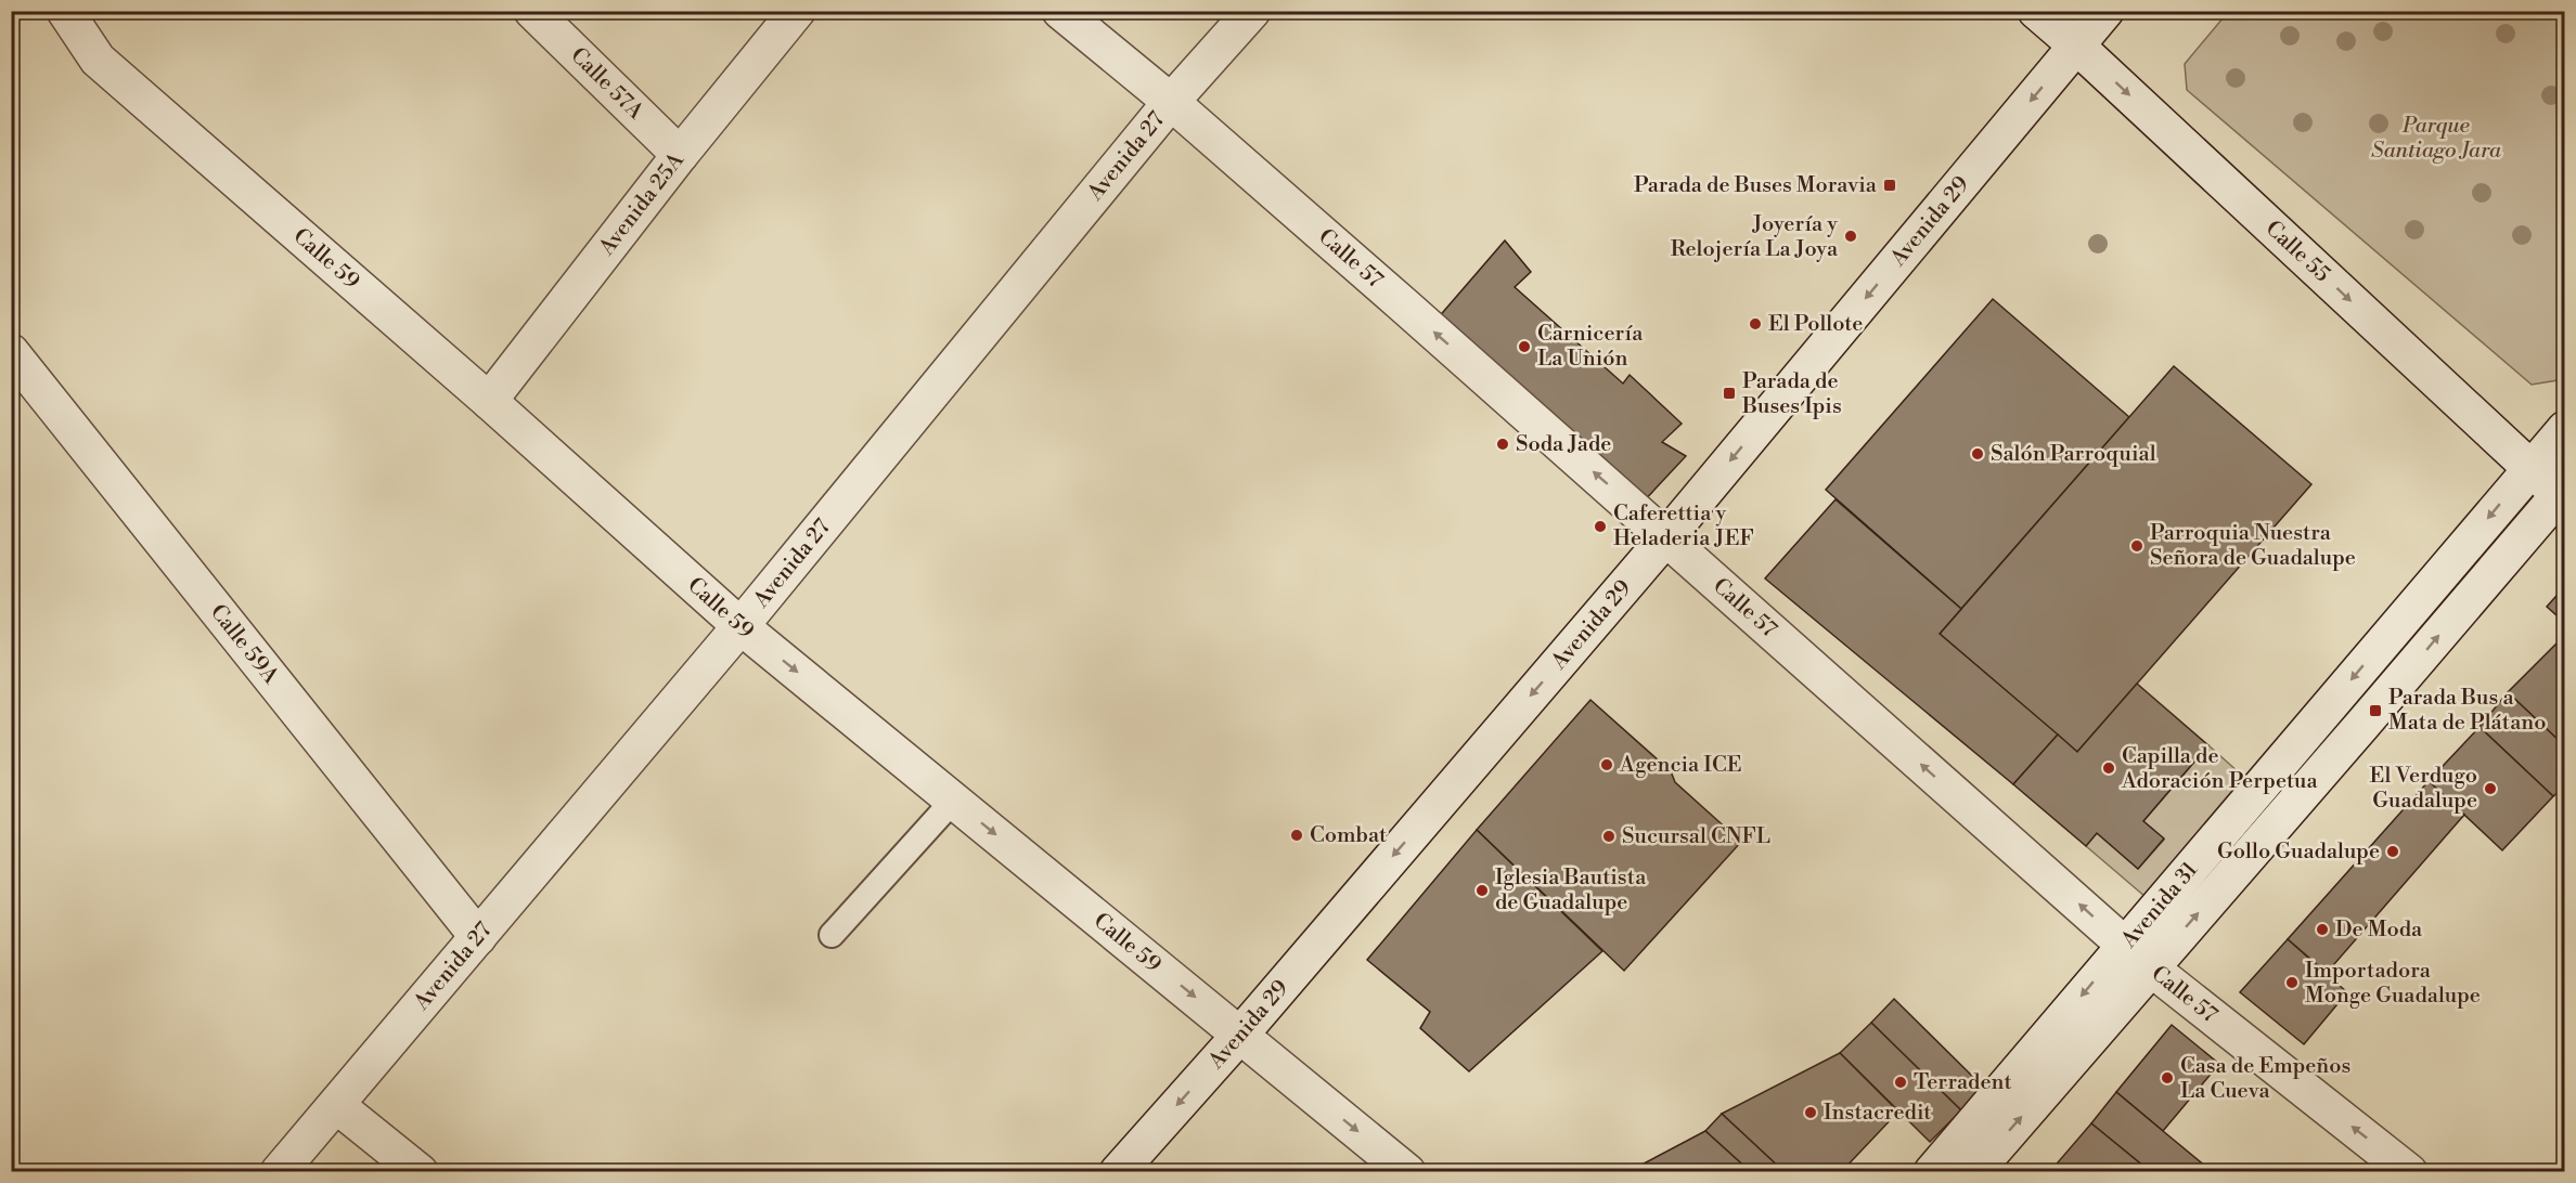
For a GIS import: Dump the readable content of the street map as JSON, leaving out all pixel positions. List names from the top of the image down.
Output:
{
  "streets": {
    "street": [
      "Calle 57A",
      "Avenida 27",
      "Avenida 25A",
      "Avenida 29",
      "Calle 55",
      "Calle 59",
      "Calle 57",
      "Calle 59A",
      "Avenida 31"
    ]
  },
  "crossings": [
    ["Calle 57A", "Avenida 25A"],
    ["Avenida 27", "Calle 59"],
    ["Avenida 27", "Calle 57"],
    ["Avenida 27", "Calle 59A"],
    ["Avenida 25A", "Calle 59"],
    ["Avenida 29", "Calle 55"],
    ["Avenida 29", "Calle 59"],
    ["Avenida 29", "Calle 57"],
    ["Calle 55", "Avenida 31"],
    ["Calle 57", "Avenida 31"]
  ],
  "one_way": [
    "Avenida 29",
    "Calle 55",
    "Calle 59",
    "Calle 57"
  ],
  "parks": ["Parque Santiago Jara"],
  "places": {
    "transit": ["Parada de Buses Moravia", "Parada de Buses Ipis", "Parada Bus a Mata de Plátano"],
    "other": [
      "Joyería y Relojería La Joya",
      "El Pollote",
      "Carnicería La Unión",
      "Soda Jade",
      "Salón Parroquial",
      "Caferettia y Heladeria JEF",
      "Parroquia Nuestra Señora de Guadalupe",
      "Agencia ICE",
      "Capilla de Adoración Perpetua",
      "El Verdugo Guadalupe",
      "Combat",
      "Sucursal CNFL",
      "Gollo Guadalupe",
      "Iglesia Bautista de Guadalupe",
      "De Moda",
      "Importadora Monge Guadalupe",
      "Casa de Empeños La Cueva",
      "Terradent",
      "Instacredit"
    ]
  }
}
